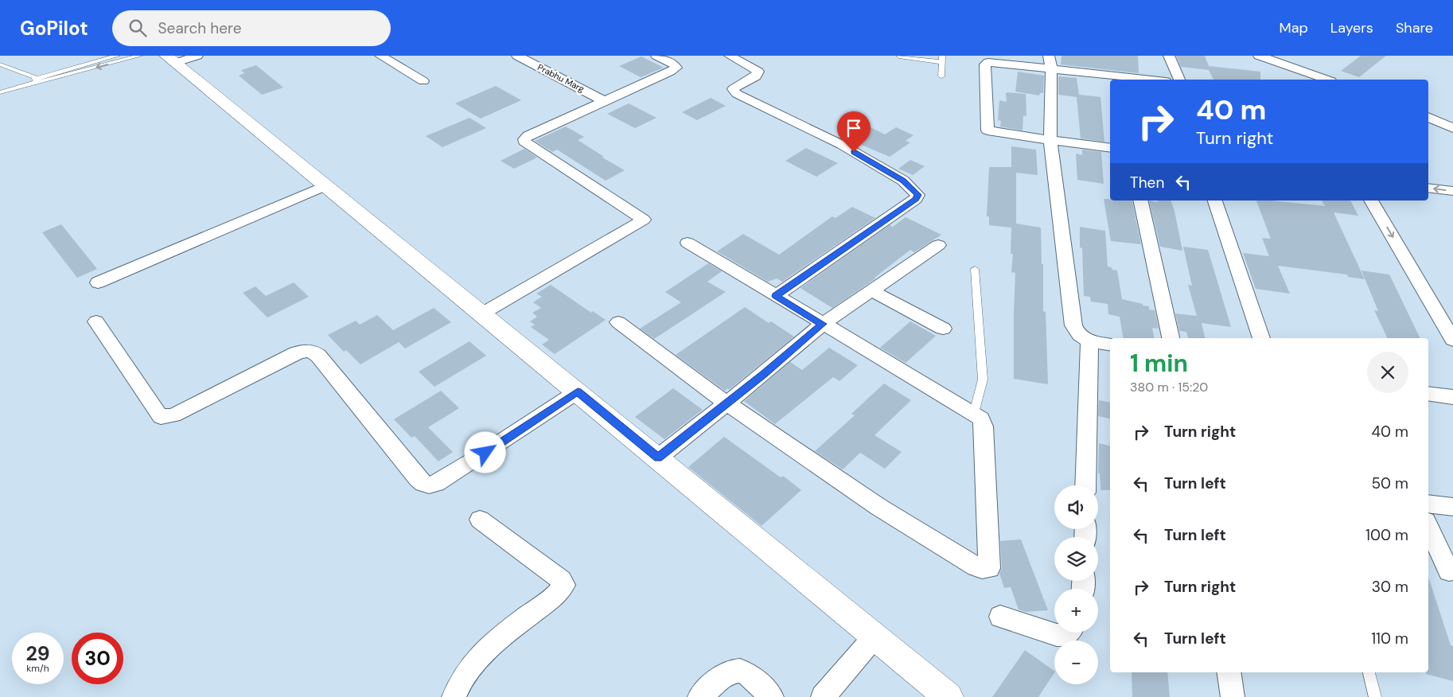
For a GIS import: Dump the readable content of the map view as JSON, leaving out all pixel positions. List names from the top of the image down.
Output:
{
  "streets": {
    "street": ["Prabhu Marg"]
  },
  "page": {
    "header": "GoPilot",
    "search": "Search here",
    "nav": ["Map", "Layers", "Share"],
    "turn": ["40 m", "Turn right"],
    "then": "Then",
    "heading": ["1 min", "380 m · 15:20"],
    "list": [
      {
        "name": "Turn right",
        "value": "40 m"
      },
      {
        "name": "Turn left",
        "value": "50 m"
      },
      {
        "name": "Turn left",
        "value": "100 m"
      },
      {
        "name": "Turn right",
        "value": "30 m"
      },
      {
        "name": "Turn left",
        "value": "110 m"
      }
    ],
    "map_buttons": ["+", "−"],
    "speed": "29 km/h",
    "limit": "30"
  }
}
